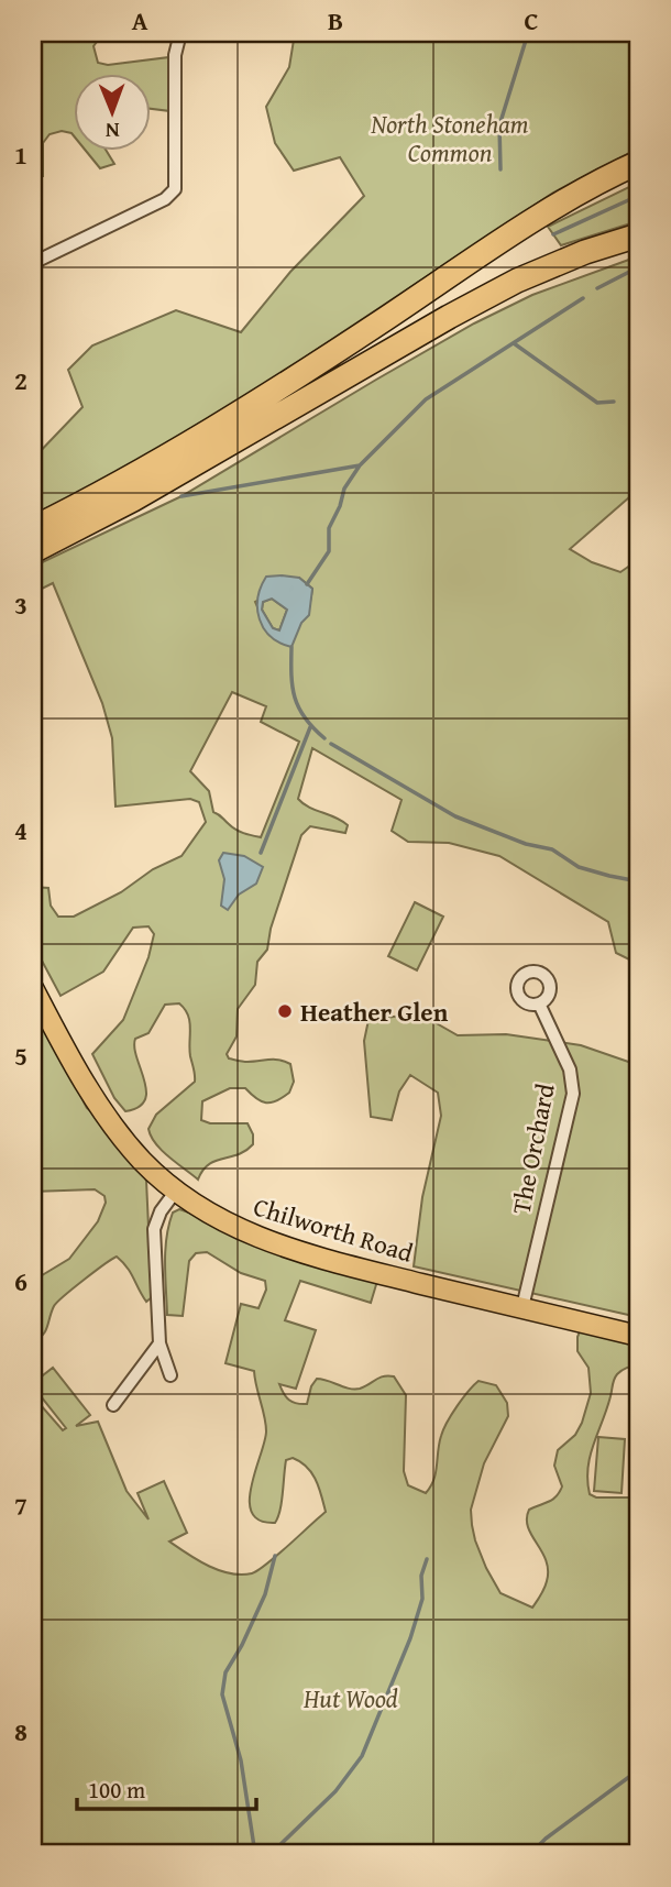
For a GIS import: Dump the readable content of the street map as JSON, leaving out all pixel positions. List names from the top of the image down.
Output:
{
  "streets": {
    "main road": ["Chilworth Road"],
    "street": ["The Orchard"]
  },
  "crossings": [
    ["The Orchard", "Chilworth Road"]
  ],
  "parks": ["North Stoneham Common", "Hut Wood"],
  "places": ["Heather Glen"],
  "scale_bar": "100 m",
  "north": "bottom",
  "grid": {
    "columns": ["A", "B", "C"],
    "rows": [
      "1",
      "2",
      "3",
      "4",
      "5",
      "6",
      "7",
      "8"
    ]
  }
}
